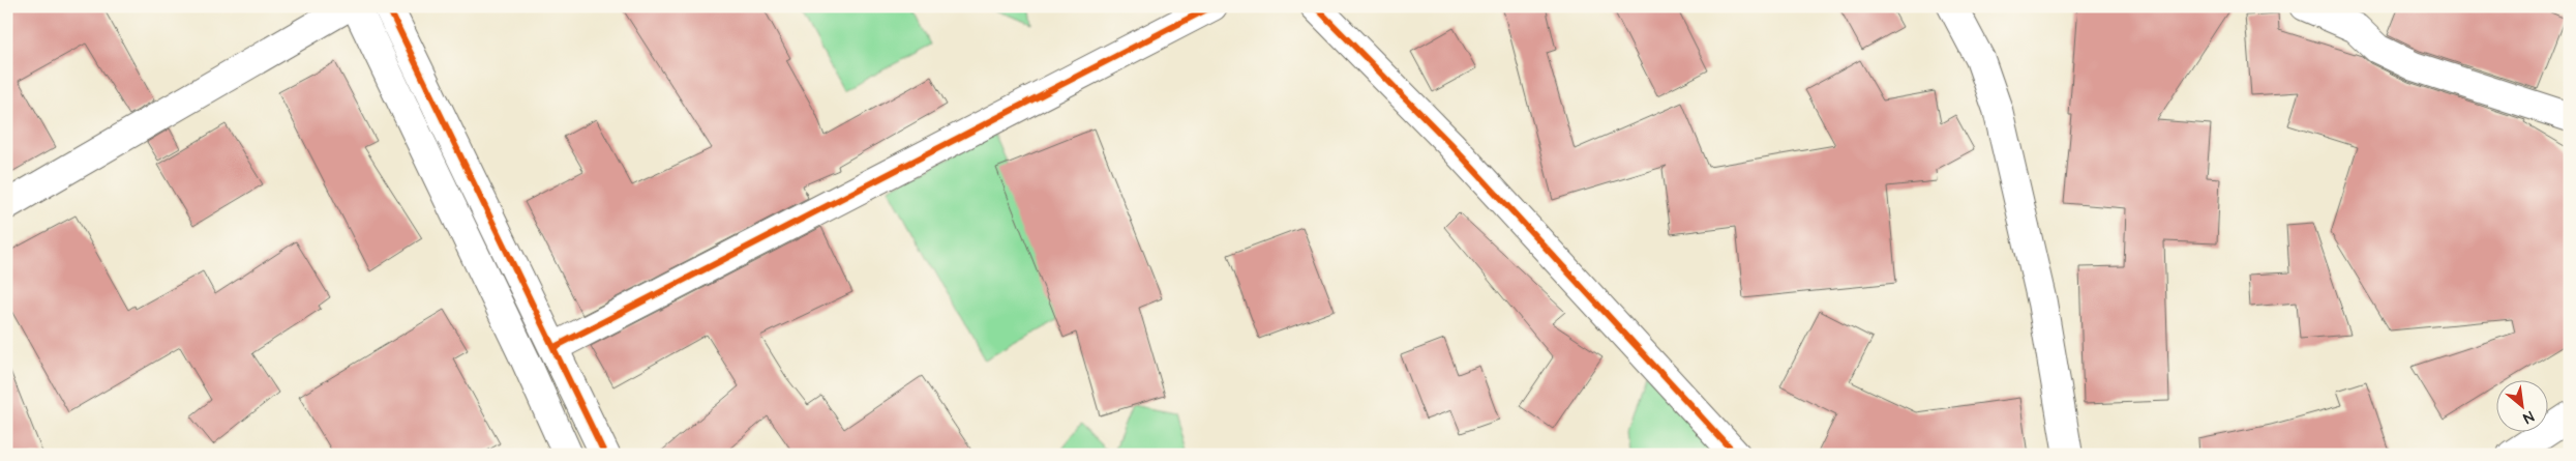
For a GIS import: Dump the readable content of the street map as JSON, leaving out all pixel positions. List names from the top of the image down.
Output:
{
  "north": "bottom right"
}
